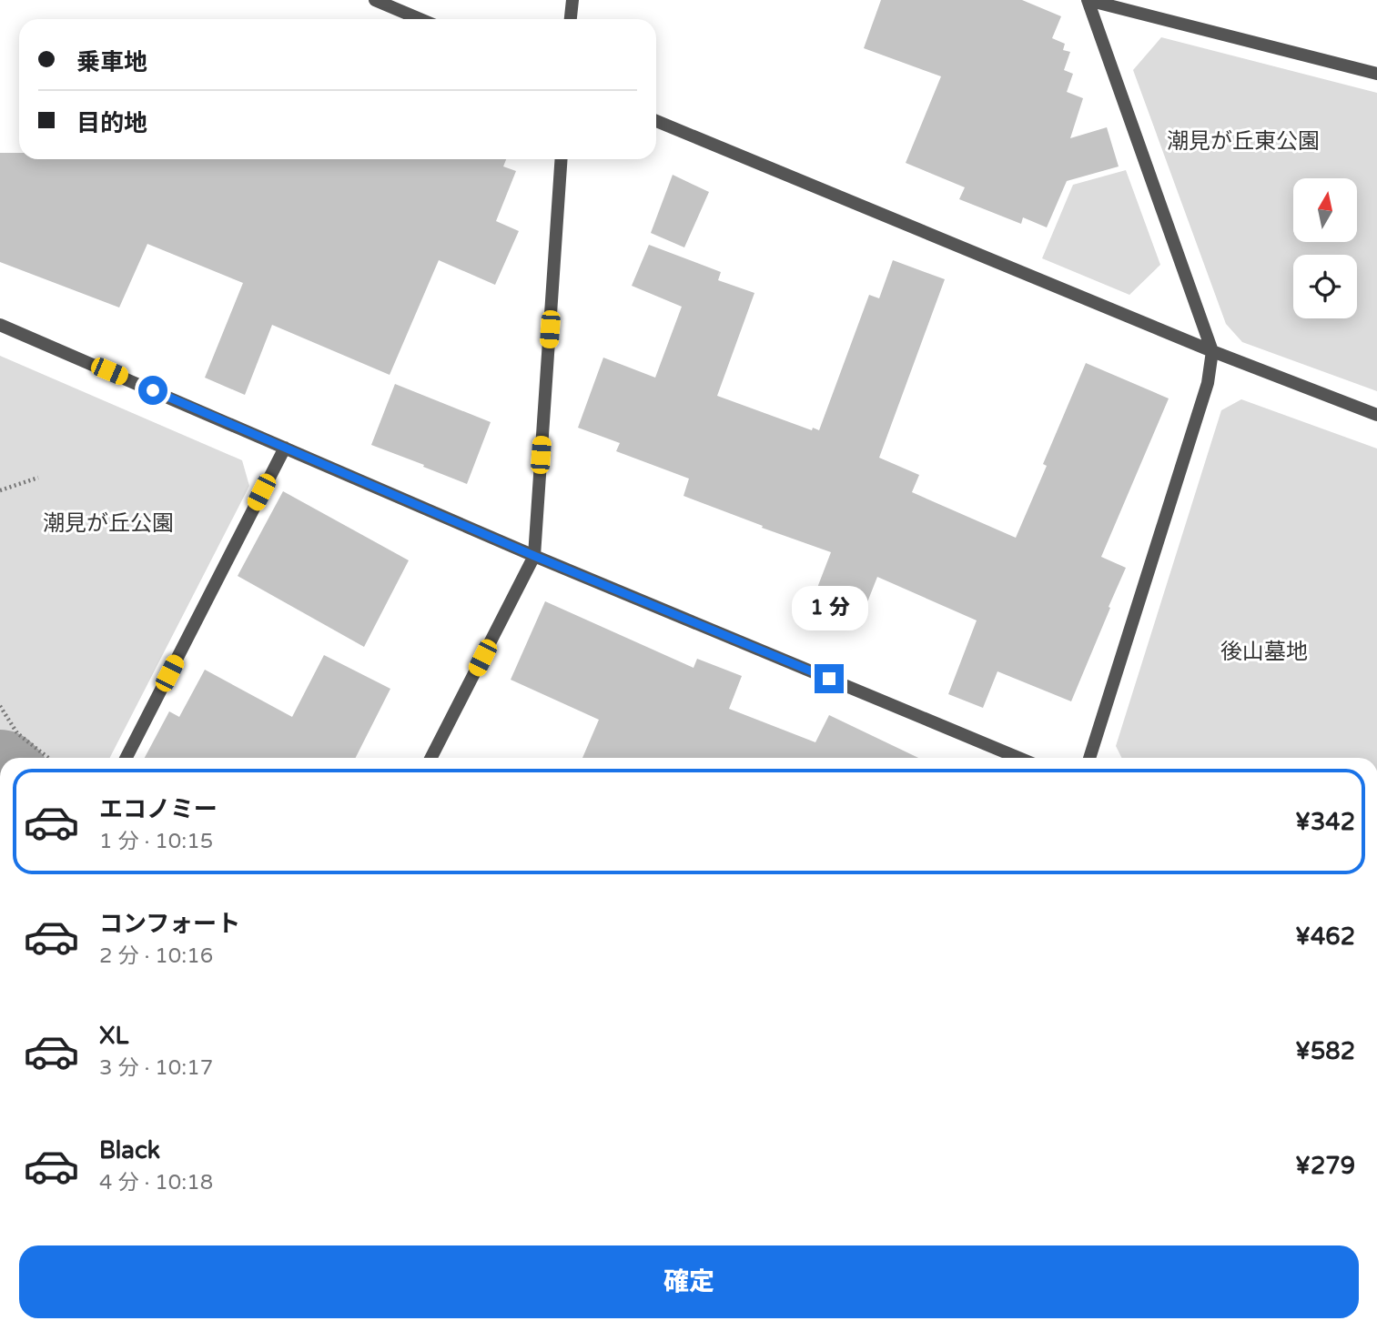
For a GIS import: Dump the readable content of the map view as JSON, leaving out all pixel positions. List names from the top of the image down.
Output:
{
  "parks": ["潮見が丘東公園", "潮見が丘公園", "後山墓地"],
  "north": "top",
  "page": {
    "banner": ["乗車地", "目的地"],
    "bubble": "1 分",
    "list": [
      {
        "name": "エコノミー",
        "note": "1 分 · 10:15",
        "value": "¥342"
      },
      {
        "name": "コンフォート",
        "note": "2 分 · 10:16",
        "value": "¥462"
      },
      {
        "name": "XL",
        "note": "3 分 · 10:17",
        "value": "¥582"
      },
      {
        "name": "Black",
        "note": "4 分 · 10:18",
        "value": "¥279"
      }
    ],
    "buttons": "確定"
  }
}
